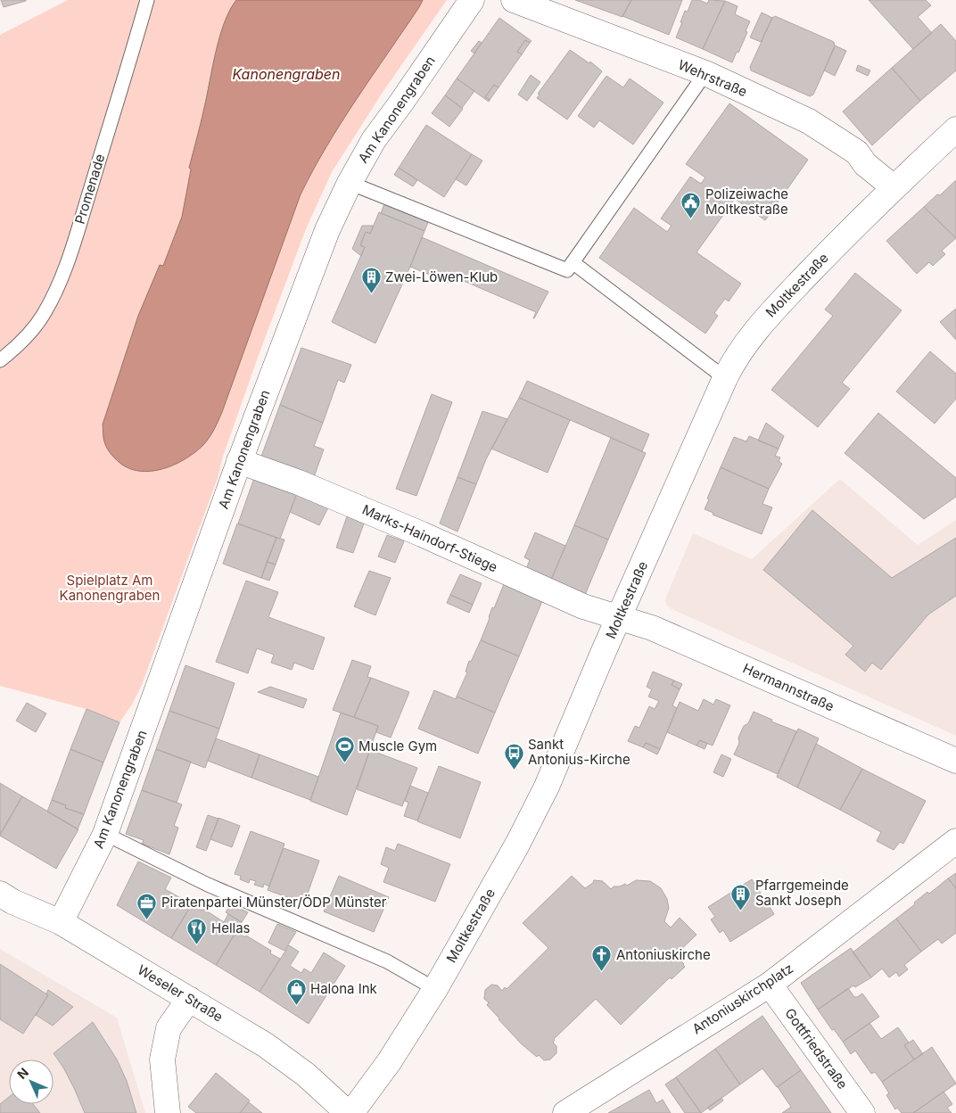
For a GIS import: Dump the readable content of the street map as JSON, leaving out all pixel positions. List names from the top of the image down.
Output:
{
  "streets": {
    "street": [
      "Wehrstraße",
      "Am Kanonengraben",
      "Moltkestraße",
      "Marks-Haindorf-Stiege",
      "Hermannstraße",
      "Weseler Straße",
      "Antoniuskirchplatz",
      "Gottfriedstraße"
    ],
    "lane": ["Promenade"]
  },
  "crossings": [
    ["Wehrstraße", "Moltkestraße"],
    ["Am Kanonengraben", "Marks-Haindorf-Stiege"],
    ["Am Kanonengraben", "Weseler Straße"],
    ["Moltkestraße", "Marks-Haindorf-Stiege"],
    ["Moltkestraße", "Hermannstraße"],
    ["Moltkestraße", "Weseler Straße"],
    ["Marks-Haindorf-Stiege", "Hermannstraße"],
    ["Antoniuskirchplatz", "Gottfriedstraße"]
  ],
  "water": ["Kanonengraben"],
  "parks": ["Spielplatz Am Kanonengraben"],
  "places": {
    "public building": ["Polizeiwache Moltkestraße"],
    "building": ["Zwei-Löwen-Klub", "Pfarrgemeinde Sankt Joseph"],
    "sports": ["Muscle Gym"],
    "bus stop": ["Sankt Antonius-Kirche"],
    "office": ["Piratenpartei Münster/ÖDP Münster"],
    "restaurant": ["Hellas"],
    "church": ["Antoniuskirche"],
    "shop": ["Halona Ink"]
  },
  "north": "top left"
}
